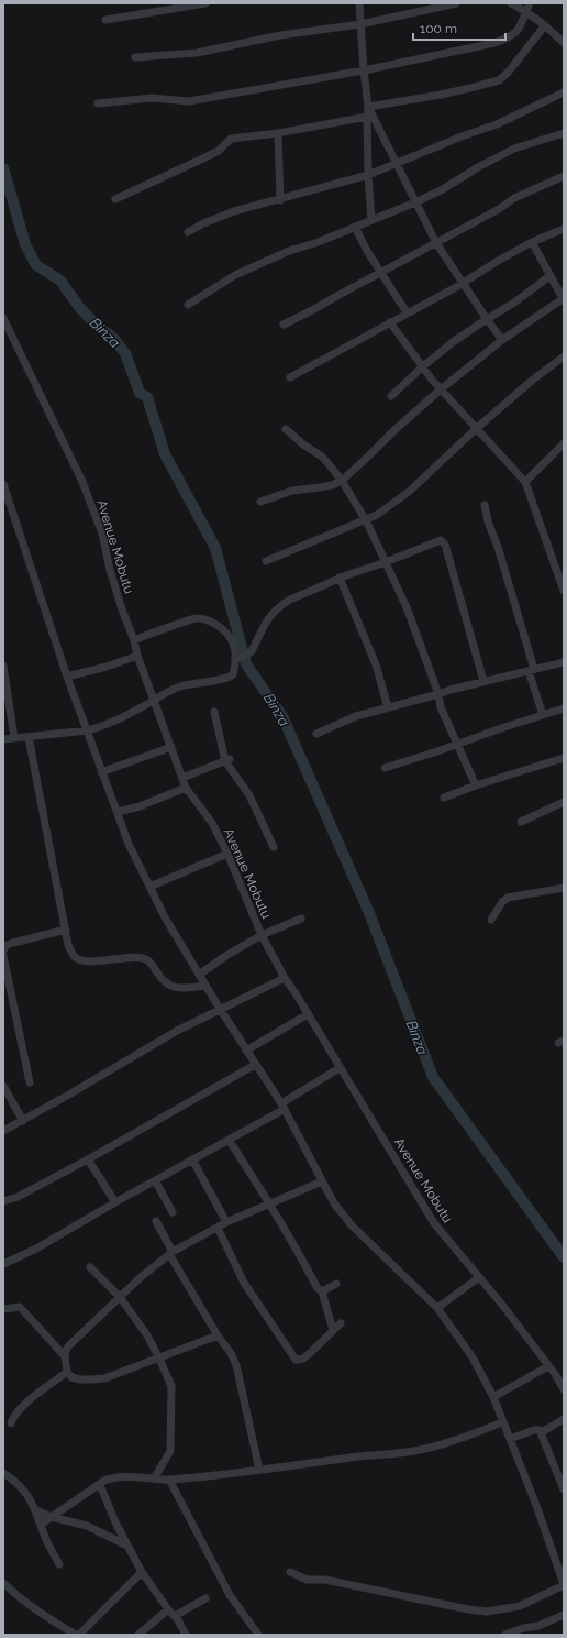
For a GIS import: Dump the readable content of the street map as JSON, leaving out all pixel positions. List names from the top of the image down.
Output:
{
  "streets": {
    "street": ["Avenue Mobutu"]
  },
  "water": ["Binza"],
  "scale_bar": "100 m"
}
